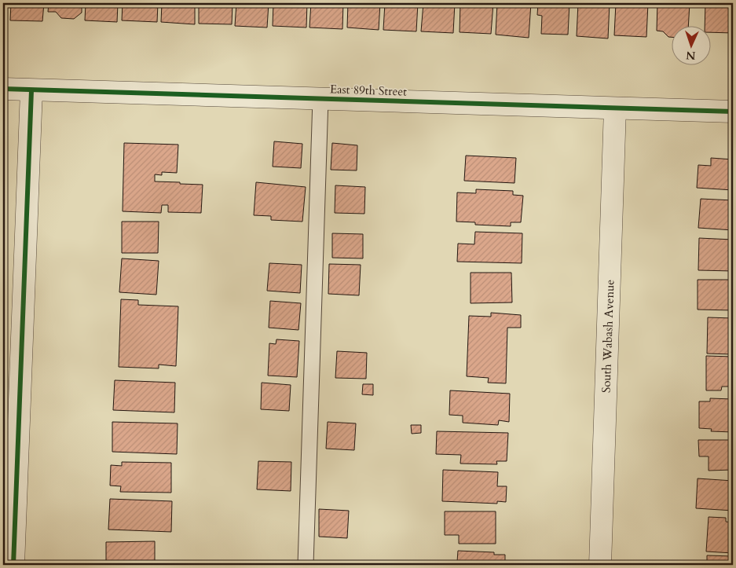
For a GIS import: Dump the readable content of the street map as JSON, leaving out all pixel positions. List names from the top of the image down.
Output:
{
  "streets": {
    "street": ["East 89th Street", "South Wabash Avenue"]
  },
  "crossings": [
    ["East 89th Street", "South Wabash Avenue"]
  ],
  "north": "bottom"
}
